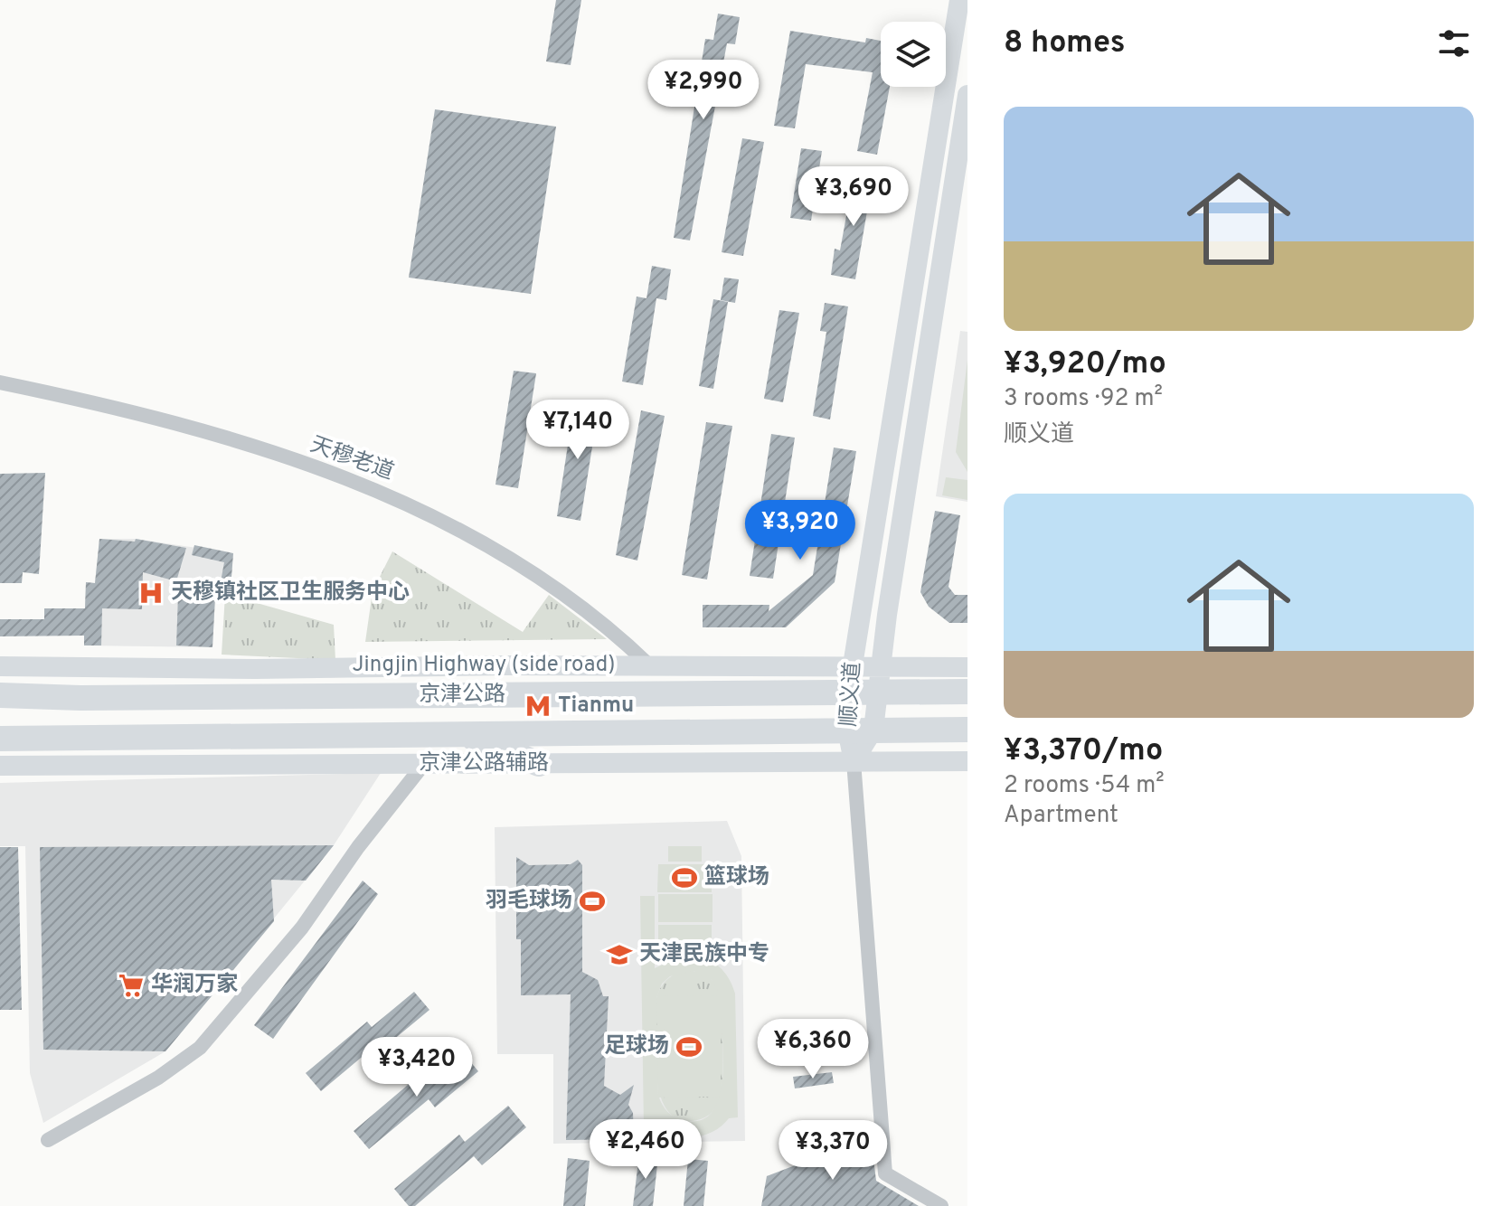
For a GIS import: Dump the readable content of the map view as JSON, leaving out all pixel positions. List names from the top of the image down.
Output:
{
  "streets": {
    "highway": ["京津公路"],
    "street": [
      "天穆老道",
      "Jingjin Highway (side road)",
      "顺义道",
      "京津公路辅路"
    ]
  },
  "crossings": [
    ["天穆老道", "Jingjin Highway (side road)"],
    ["Jingjin Highway (side road)", "顺义道"],
    ["Jingjin Highway (side road)", "京津公路"],
    ["顺义道", "京津公路"],
    ["顺义道", "京津公路辅路"]
  ],
  "places": {
    "hospital": ["天穆镇社区卫生服务中心"],
    "metro station": ["Tianmu"],
    "sports": ["篮球场", "羽毛球场", "足球场"],
    "school or university": ["天津民族中专"],
    "supermarket": ["华润万家"]
  },
  "page": {
    "heading": "8 homes",
    "price": [
      "¥2,990",
      "¥3,690",
      "¥7,140",
      "¥3,920",
      "¥6,360",
      "¥3,420",
      "¥2,460",
      "¥3,370"
    ],
    "list": [
      {
        "name": "¥3,920/mo",
        "note": "3 rooms · 92 m² · 顺义道"
      },
      {
        "name": "¥3,370/mo",
        "note": "2 rooms · 54 m² · Apartment"
      }
    ]
  }
}
